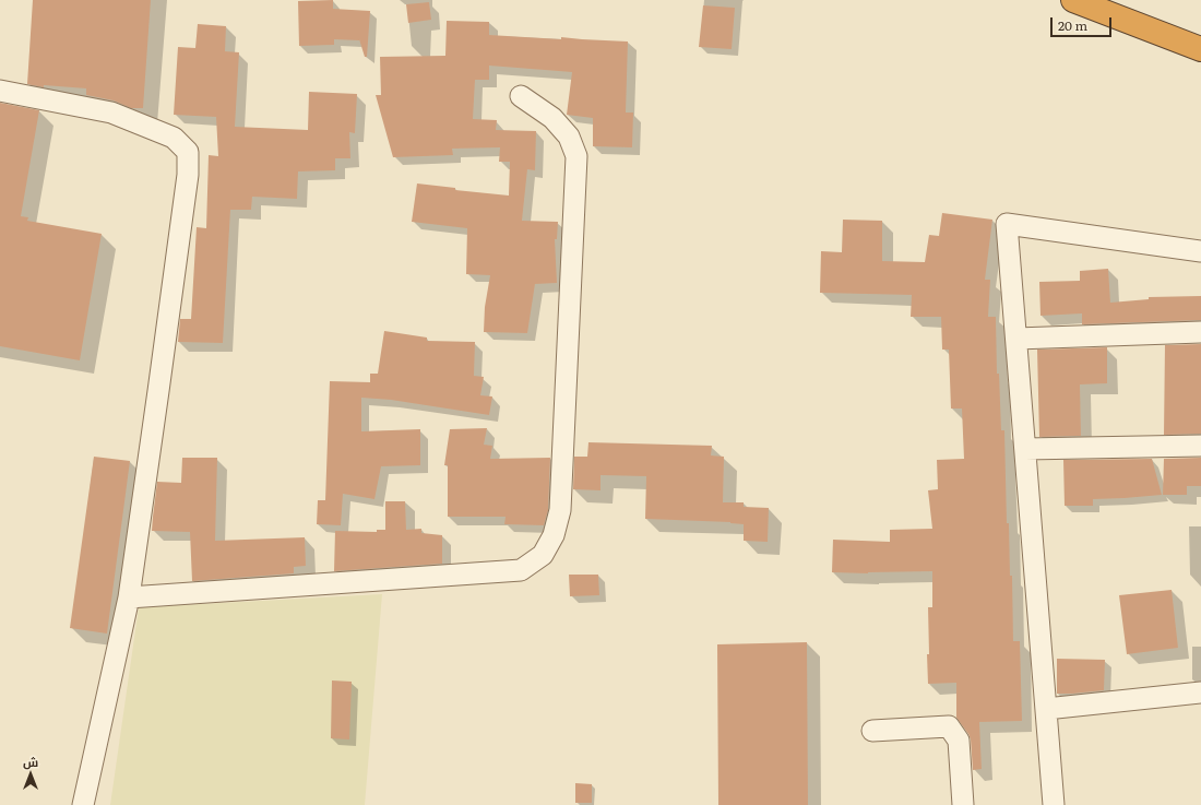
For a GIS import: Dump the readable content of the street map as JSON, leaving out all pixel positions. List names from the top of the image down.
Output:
{
  "scale_bar": "20 m",
  "north": "top"
}
